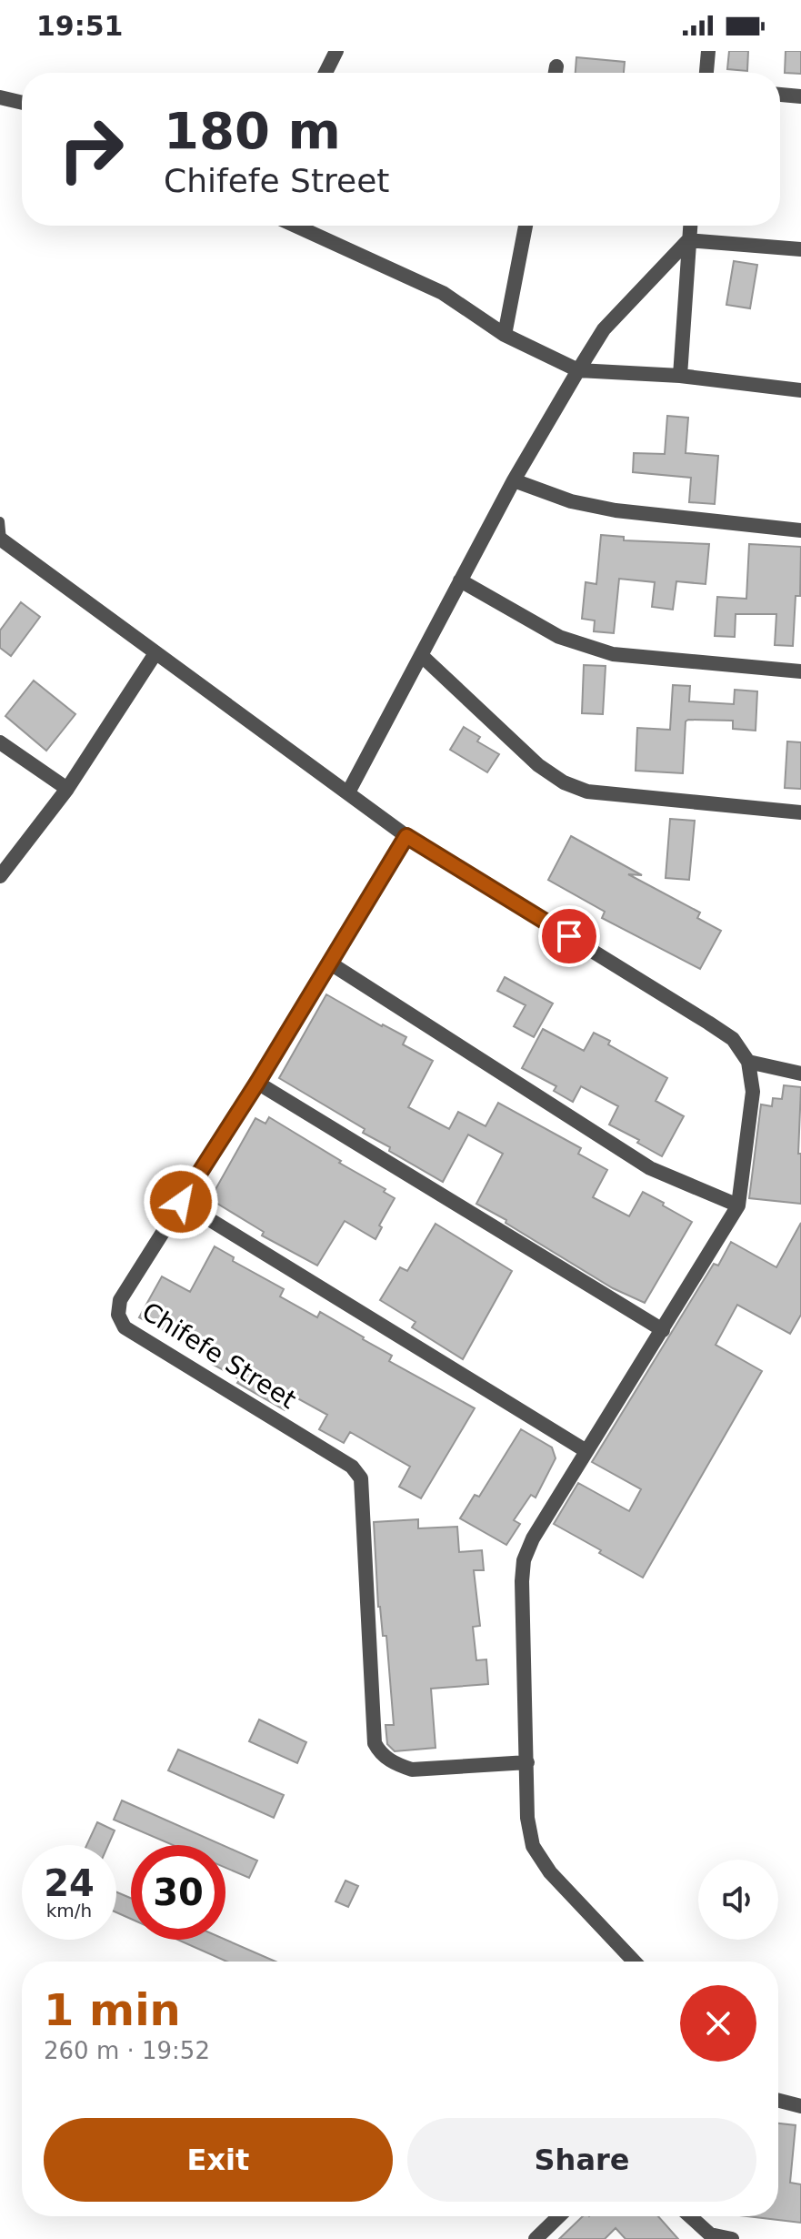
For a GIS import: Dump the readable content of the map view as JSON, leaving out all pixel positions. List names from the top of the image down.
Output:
{
  "streets": {
    "street": ["Chifefe Street"]
  },
  "page": {
    "status": "19:51",
    "turn": ["180 m", "Chifefe Street"],
    "speed": "24 km/h",
    "limit": "30",
    "heading": ["1 min", "260 m · 19:52"],
    "buttons": ["Exit", "Share"]
  }
}
